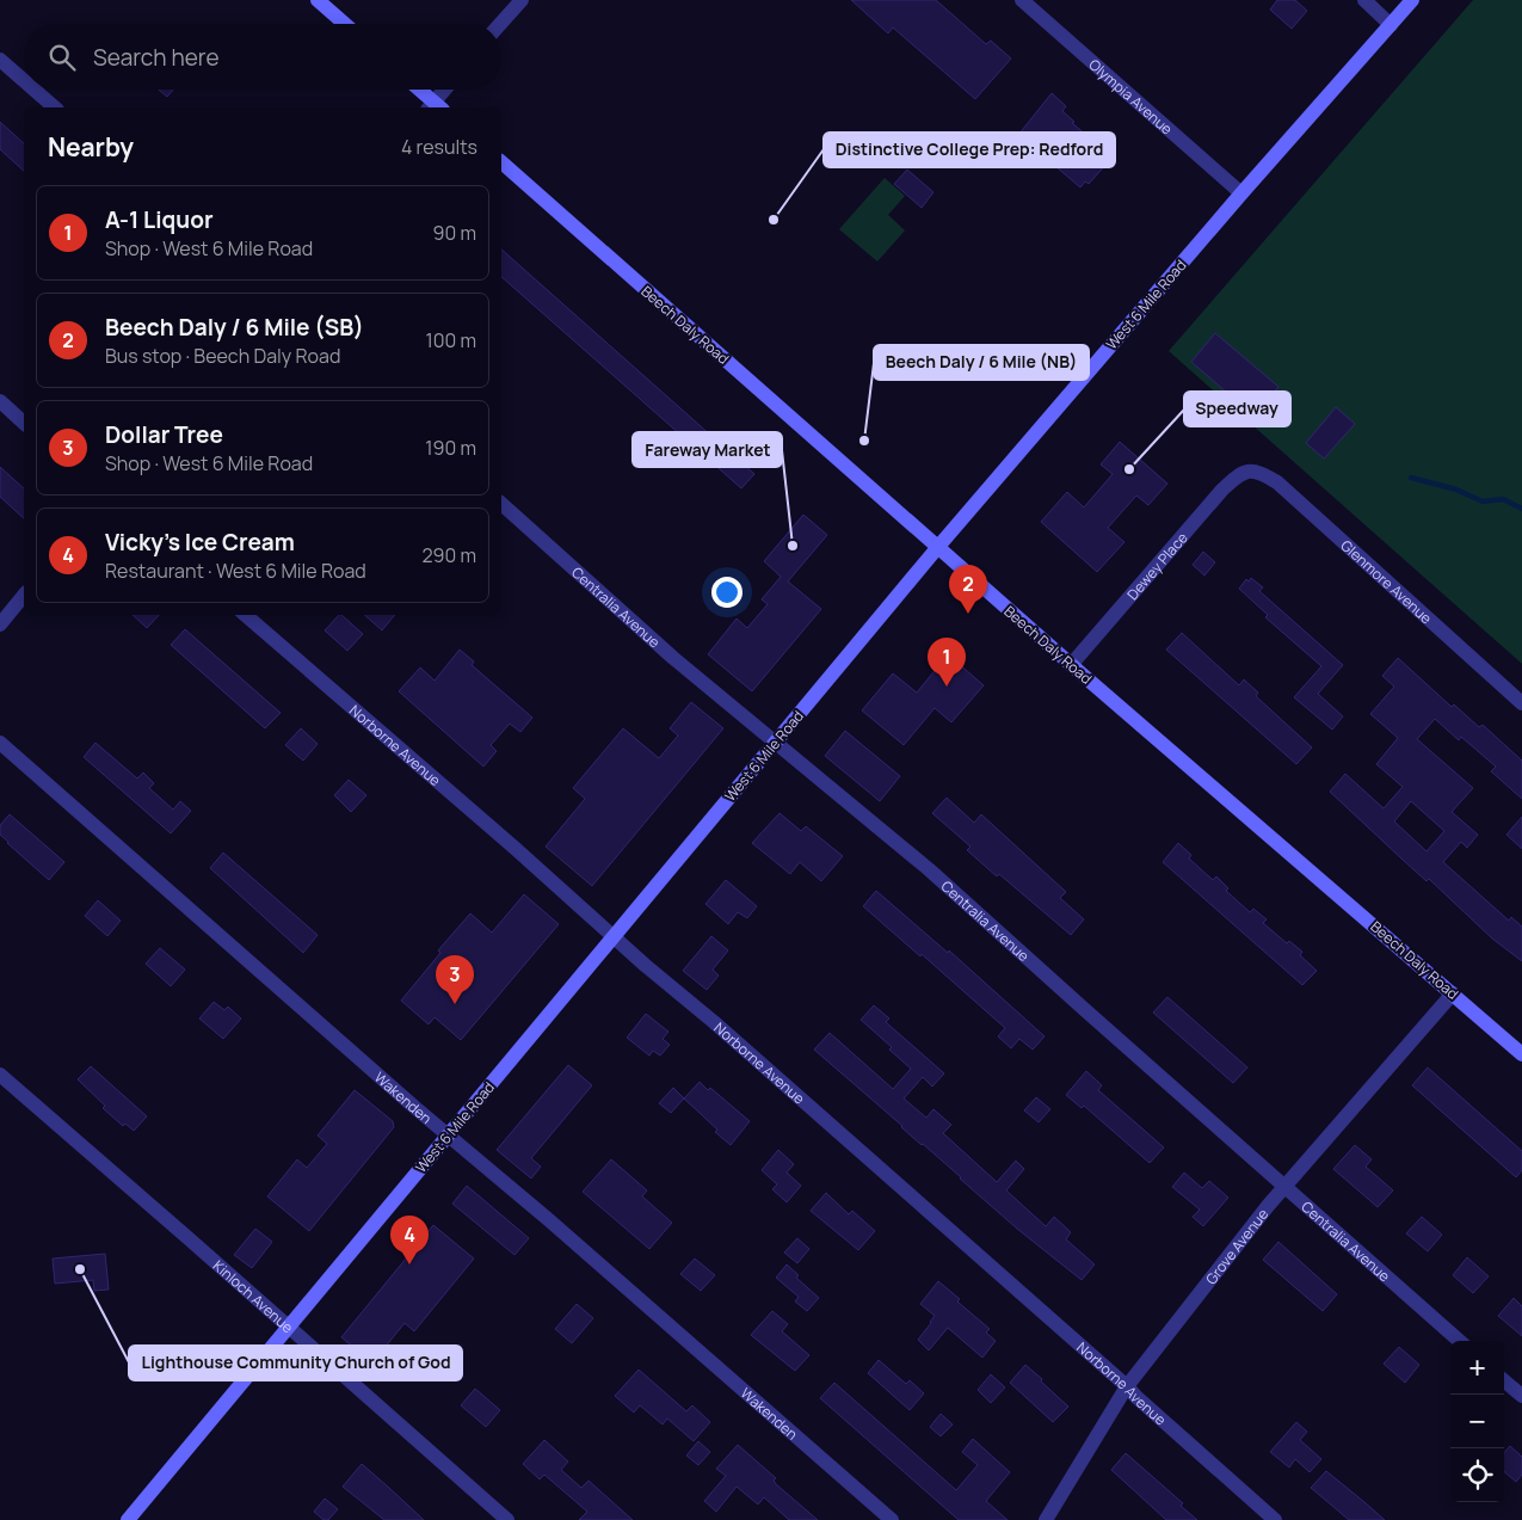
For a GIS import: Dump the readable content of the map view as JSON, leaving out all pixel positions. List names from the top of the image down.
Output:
{
  "streets": {
    "main road": ["West 6 Mile Road", "Beech Daly Road"],
    "street": [
      "Olympia Avenue",
      "Dewey Place",
      "Glenmore Avenue",
      "Centralia Avenue",
      "Norborne Avenue",
      "Wakenden",
      "Grove Avenue",
      "Kinloch Avenue"
    ]
  },
  "crossings": [
    ["Olympia Avenue", "West 6 Mile Road"],
    ["West 6 Mile Road", "Beech Daly Road"],
    ["West 6 Mile Road", "Centralia Avenue"],
    ["West 6 Mile Road", "Norborne Avenue"],
    ["West 6 Mile Road", "Wakenden"],
    ["West 6 Mile Road", "Kinloch Avenue"],
    ["Beech Daly Road", "Dewey Place"],
    ["Beech Daly Road", "Grove Avenue"],
    ["Dewey Place", "Glenmore Avenue"],
    ["Centralia Avenue", "Grove Avenue"],
    ["Norborne Avenue", "Grove Avenue"]
  ],
  "places": [
    "Distinctive College Prep: Redford",
    "Beech Daly / 6 Mile (NB)",
    "Speedway",
    "Fareway Market",
    "Lighthouse Community Church of God"
  ],
  "page": {
    "search": "Search here",
    "heading": ["Nearby", "4 results"],
    "list": [
      {
        "mark": "1",
        "name": "A-1 Liquor",
        "note": "Shop · West 6 Mile Road",
        "value": "90 m"
      },
      {
        "mark": "2",
        "name": "Beech Daly / 6 Mile (SB)",
        "note": "Bus stop · Beech Daly Road",
        "value": "100 m"
      },
      {
        "mark": "3",
        "name": "Dollar Tree",
        "note": "Shop · West 6 Mile Road",
        "value": "190 m"
      },
      {
        "mark": "4",
        "name": "Vicky's Ice Cream",
        "note": "Restaurant · West 6 Mile Road",
        "value": "290 m"
      }
    ],
    "pins": [
      "2",
      "1",
      "3",
      "4"
    ],
    "map_buttons": ["+", "−"]
  }
}
